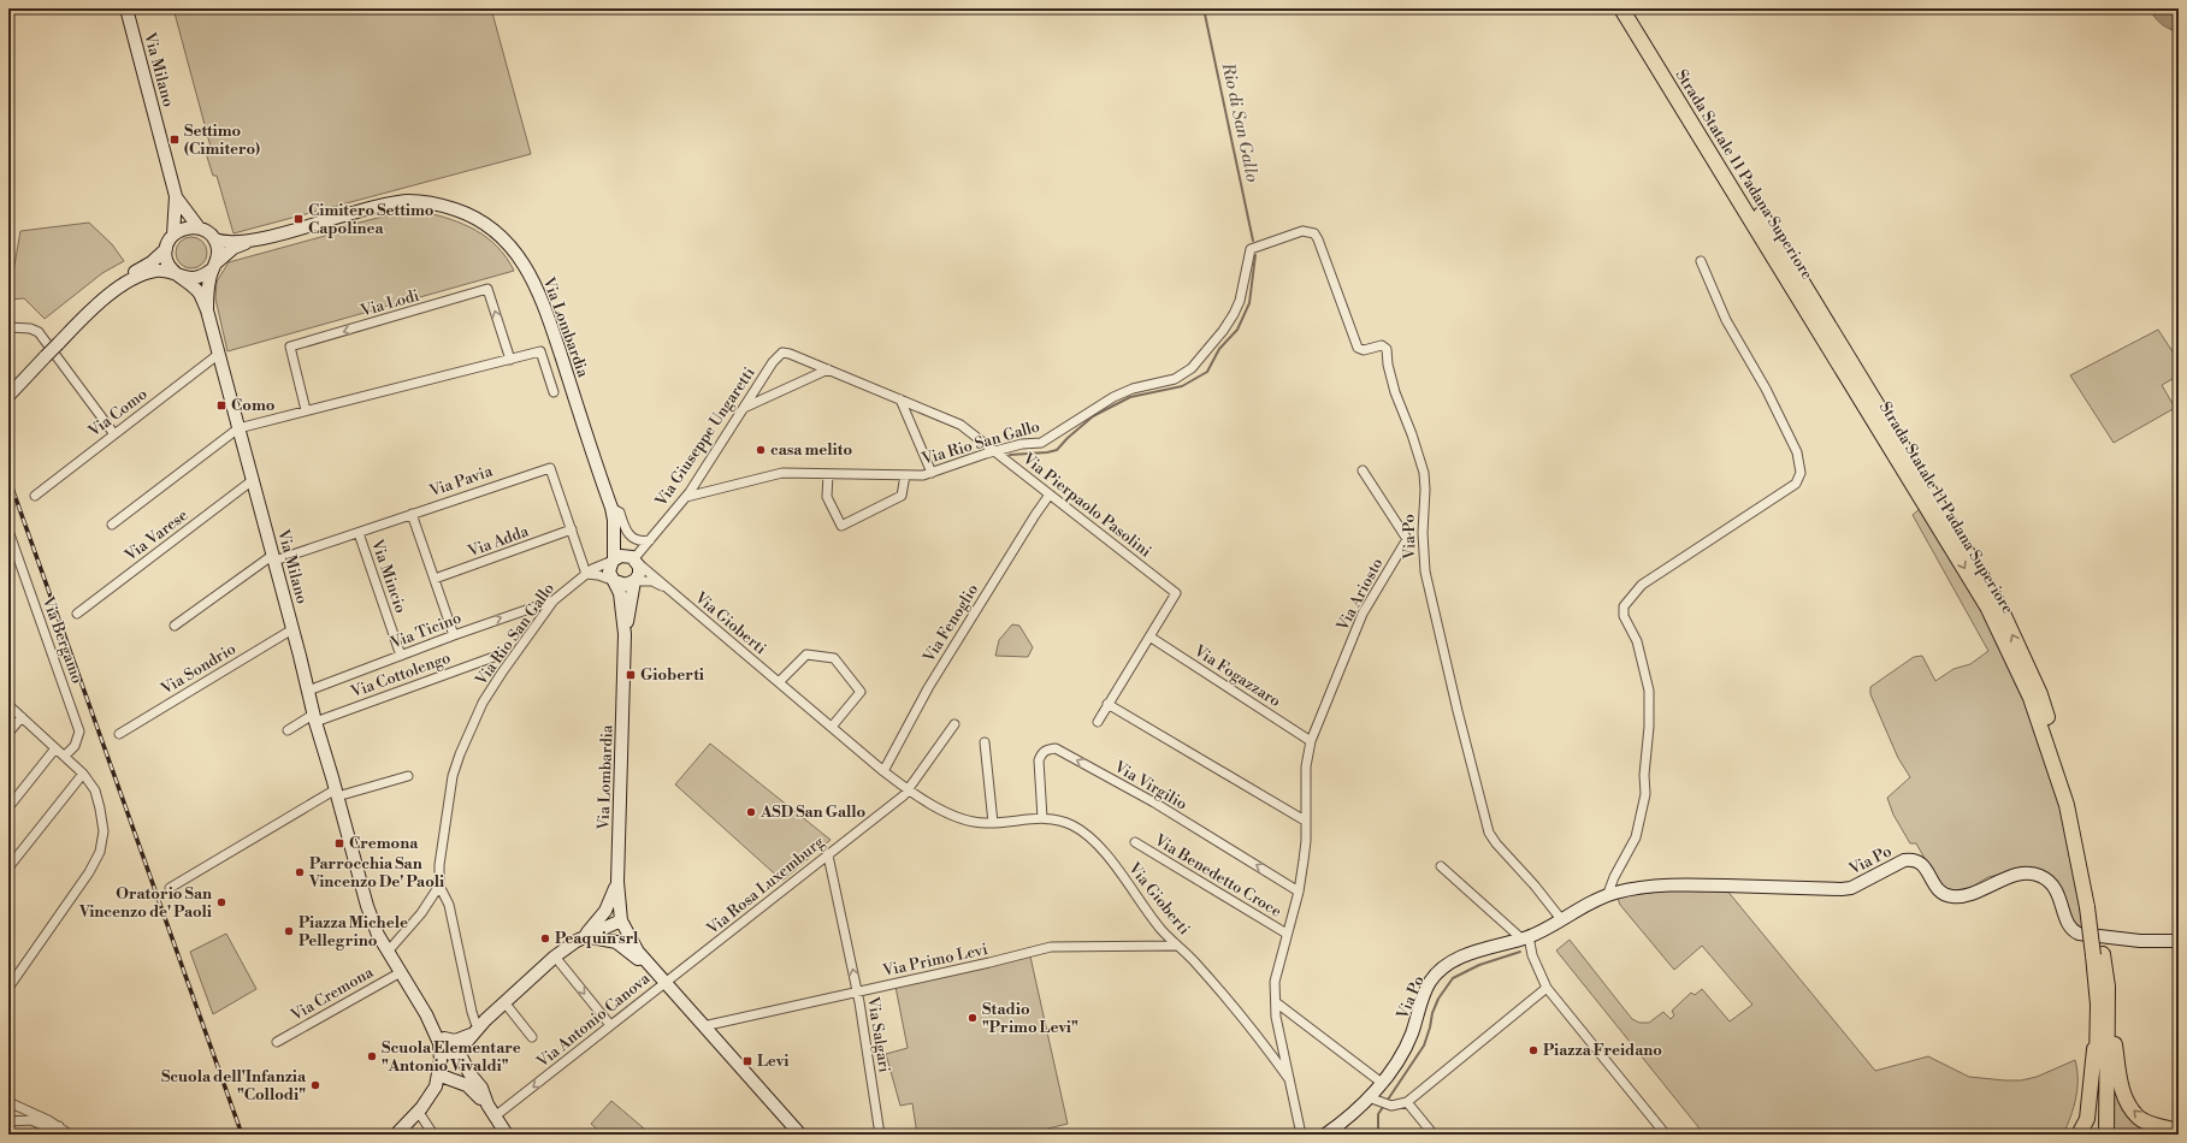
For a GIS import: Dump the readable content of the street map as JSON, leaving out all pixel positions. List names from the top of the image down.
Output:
{
  "streets": {
    "highway": ["Strada Statale 11 Padana Superiore"],
    "street": [
      "Via Milano",
      "Via Lodi",
      "Via Lombardia",
      "Via Como",
      "Via Giuseppe Ungaretti",
      "Via Rio San Gallo",
      "Via Pavia",
      "Via Pierpaolo Pasolini",
      "Via Varese",
      "Via Po",
      "Via Adda",
      "Via Mincio",
      "Via Ariosto",
      "Via Gioberti",
      "Via Fenoglio",
      "Via Ticino",
      "Via Bergamo",
      "Via Sondrio",
      "Via Cottolengo",
      "Via Fogazzaro",
      "Via Virgilio",
      "Via Benedetto Croce",
      "Via Rosa Luxemburg",
      "Via Primo Levi",
      "Via Cremona",
      "Via Antonio Canova",
      "Via Salgari"
    ]
  },
  "crossings": [
    ["Via Milano", "Via Como"],
    ["Via Milano", "Via Pavia"],
    ["Via Milano", "Via Varese"],
    ["Via Milano", "Via Ticino"],
    ["Via Milano", "Via Sondrio"],
    ["Via Milano", "Via Cottolengo"],
    ["Via Milano", "Via Cremona"],
    ["Via Milano", "Via Antonio Canova"],
    ["Via Lombardia", "Via Giuseppe Ungaretti"],
    ["Via Lombardia", "Via Rio San Gallo"],
    ["Via Lombardia", "Via Gioberti"],
    ["Via Lombardia", "Via Rosa Luxemburg"],
    ["Via Lombardia", "Via Antonio Canova"],
    ["Via Giuseppe Ungaretti", "Via Rio San Gallo"],
    ["Via Giuseppe Ungaretti", "Via Pierpaolo Pasolini"],
    ["Via Giuseppe Ungaretti", "Via Gioberti"],
    ["Via Rio San Gallo", "Via Pavia"],
    ["Via Rio San Gallo", "Via Pierpaolo Pasolini"],
    ["Via Rio San Gallo", "Via Po"],
    ["Via Rio San Gallo", "Via Gioberti"],
    ["Via Rio San Gallo", "Via Ticino"],
    ["Via Pavia", "Via Adda"],
    ["Via Pavia", "Via Mincio"],
    ["Via Pierpaolo Pasolini", "Via Fenoglio"],
    ["Via Pierpaolo Pasolini", "Via Fogazzaro"],
    ["Via Mincio", "Via Ticino"],
    ["Via Ariosto", "Via Fogazzaro"],
    ["Via Gioberti", "Via Fenoglio"],
    ["Via Gioberti", "Via Virgilio"],
    ["Via Gioberti", "Via Rosa Luxemburg"],
    ["Via Gioberti", "Via Primo Levi"],
    ["Via Rosa Luxemburg", "Via Antonio Canova"],
    ["Via Rosa Luxemburg", "Via Salgari"],
    ["Via Primo Levi", "Via Salgari"]
  ],
  "one_way": ["Via Ticino", "Via Antonio Canova", "Via Salgari"],
  "water": ["Rio di San Gallo"],
  "places": {
    "transit": [
      "Settimo (Cimitero)",
      "Cimitero Settimo Capolinea",
      "Como",
      "Gioberti",
      "Cremona",
      "Levi"
    ],
    "other": [
      "casa melito",
      "ASD San Gallo",
      "Parrocchia San Vincenzo De' Paoli",
      "Oratorio San Vincenzo de' Paoli",
      "Piazza Michele Pellegrino",
      "Peaquin srl",
      "Stadio \"Primo Levi\"",
      "Piazza Freidano",
      "Scuola Elementare \"Antonio Vivaldi\"",
      "Scuola dell'Infanzia \"Collodi\""
    ]
  }
}
